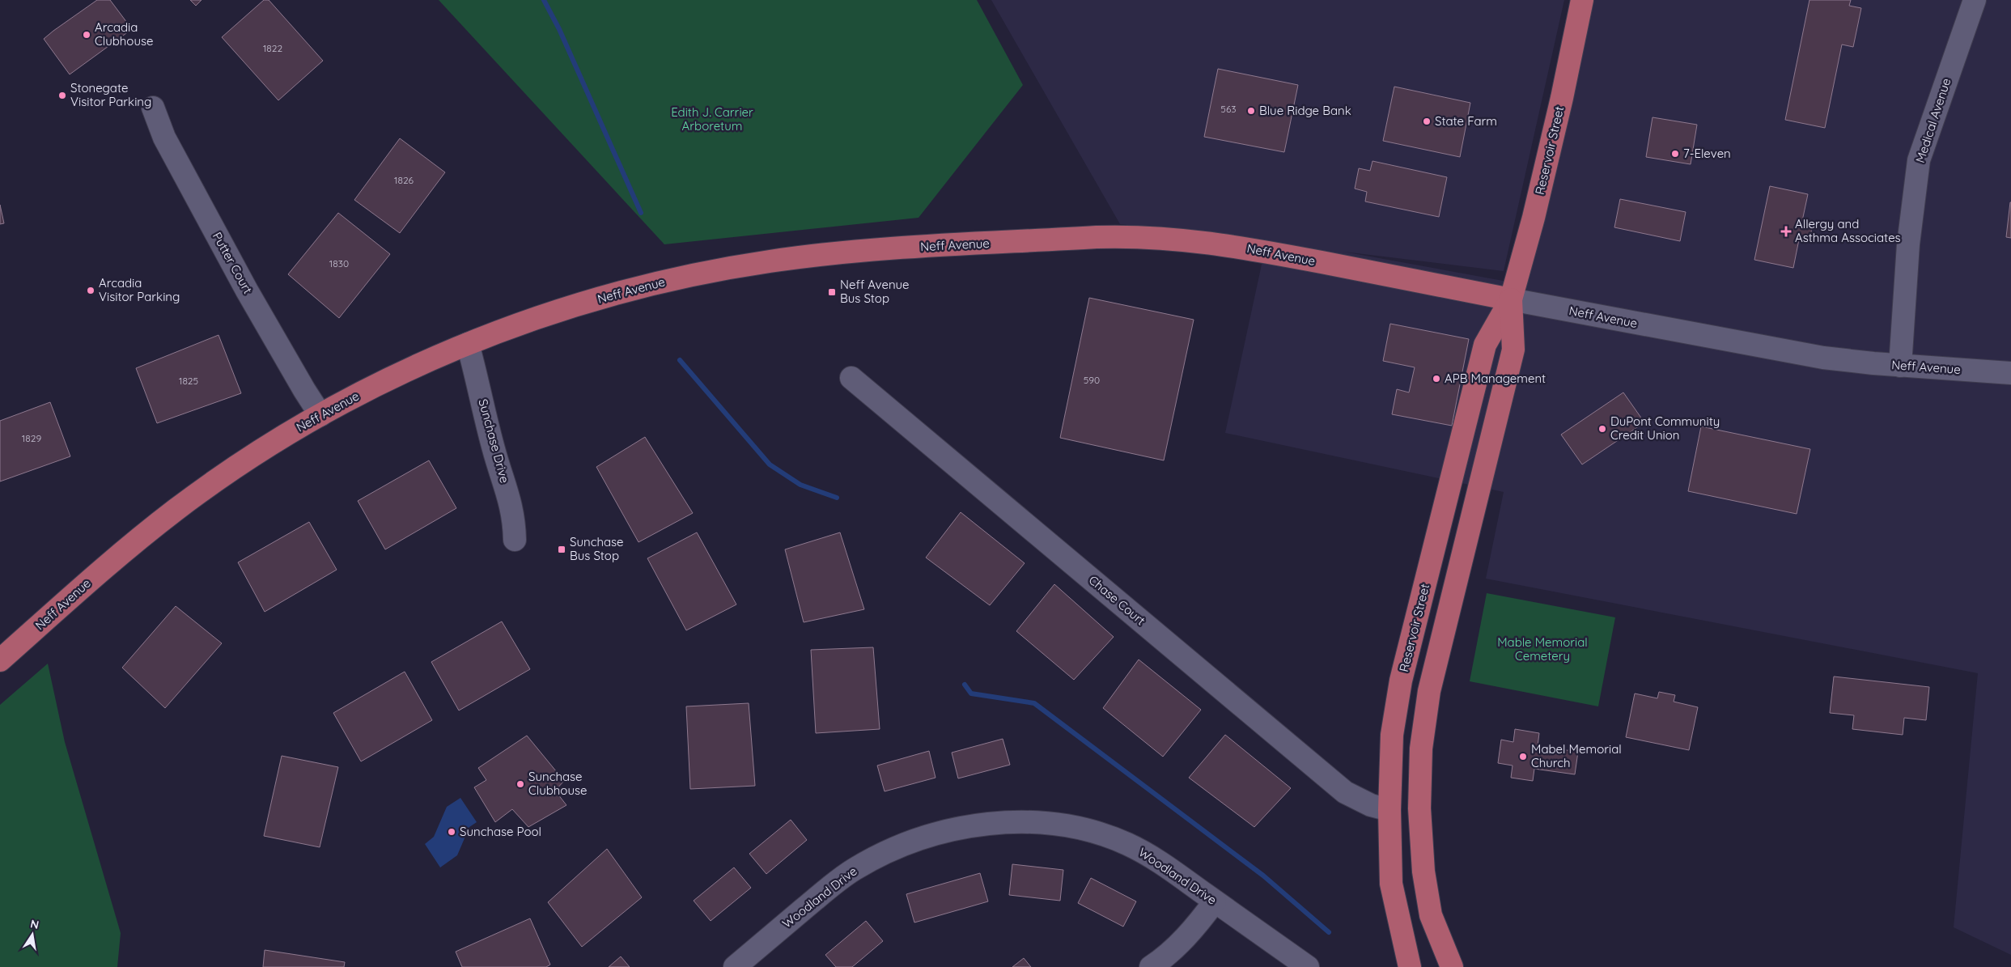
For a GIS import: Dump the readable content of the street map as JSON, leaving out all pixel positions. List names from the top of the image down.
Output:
{
  "streets": {
    "main road": ["Reservoir Street", "Neff Avenue"],
    "street": [
      "Medical Avenue",
      "Putter Court",
      "Sunchase Drive",
      "Chase Court",
      "Woodland Drive"
    ]
  },
  "crossings": [
    ["Medical Avenue", "Neff Avenue"],
    ["Reservoir Street", "Neff Avenue"],
    ["Reservoir Street", "Chase Court"],
    ["Neff Avenue", "Putter Court"],
    ["Neff Avenue", "Sunchase Drive"]
  ],
  "parks": ["Edith J. Carrier Arboretum", "Mable Memorial Cemetery"],
  "places": {
    "other": [
      "Arcadia Clubhouse",
      "Stonegate Visitor Parking",
      "Blue Ridge Bank",
      "State Farm",
      "7-Eleven",
      "Arcadia Visitor Parking",
      "APB Management",
      "DuPont Community Credit Union",
      "Mabel Memorial Church",
      "Sunchase Clubhouse",
      "Sunchase Pool"
    ],
    "health": ["Allergy and Asthma Associates"],
    "transit": ["Neff Avenue Bus Stop", "Sunchase Bus Stop"]
  },
  "house_numbers": [
    "1822",
    "563",
    "1826",
    "1830",
    "590",
    "1825",
    "1829"
  ],
  "north": "top"
}
